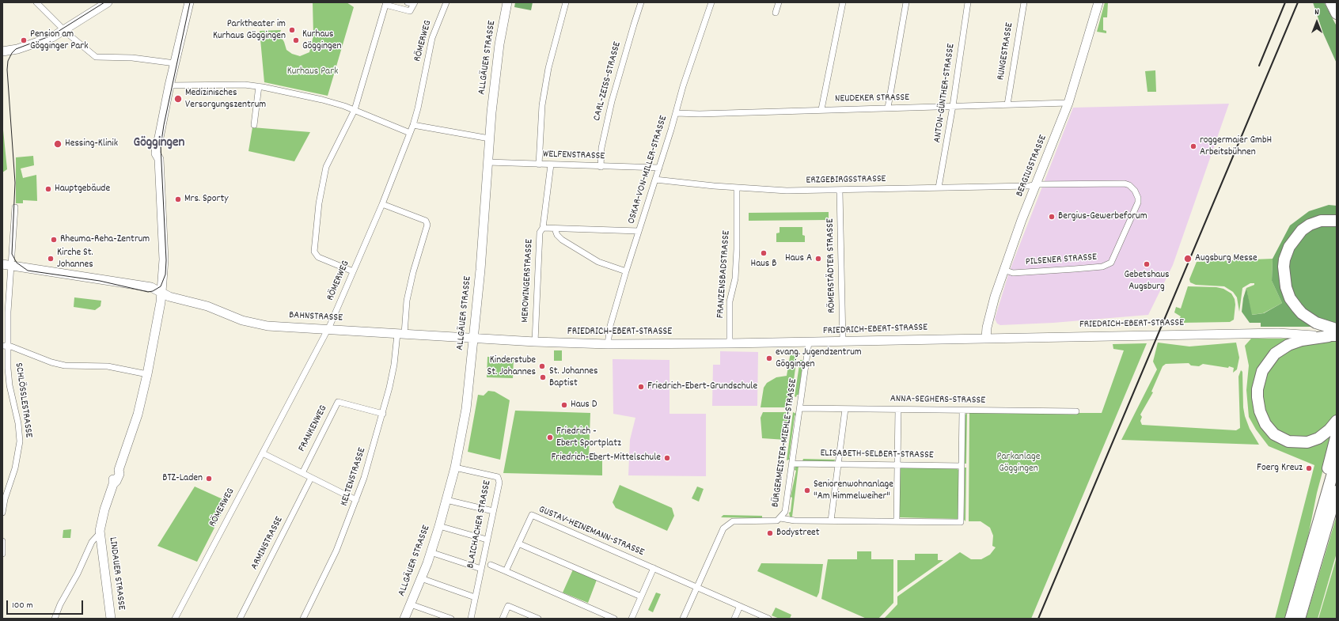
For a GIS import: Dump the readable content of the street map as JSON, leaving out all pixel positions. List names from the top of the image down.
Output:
{
  "streets": {
    "street": [
      "RÖMERWEG",
      "RUNGESTRASSE",
      "ALLGÄUER STRASSE",
      "CARL-ZEISS-STRASSE",
      "ANTON-GÜNTHER-STRASSE",
      "NEUDEKER STRASSE",
      "WELFENSTRASSE",
      "BERGIUSSTRASSE",
      "OSKAR-VON-MILLER-STRASSE",
      "ERZGEBIRGSSTRASSE",
      "PILSENER STRASSE",
      "RÖMERSTÄDTER STRASSE",
      "FRANZENSBADSTRASSE",
      "MEROWINGERSTRASSE",
      "BAHNSTRASSE",
      "FRIEDRICH-EBERT-STRASSE",
      "SCHLÖSSLESTRASSE",
      "ANNA-SEGHERS-STRASSE",
      "FRANKENWEG",
      "BÜRGERMEISTER-MIEHLE-STRASSE",
      "ELISABETH-SELBERT-STRASSE",
      "KELTENSTRASSE",
      "BLAICHACHER STRASSE",
      "GUSTAV-HEINEMANN-STRASSE",
      "ARMINSTRASSE",
      "LINDAUER STRASSE"
    ]
  },
  "crossings": [
    ["RÖMERWEG", "BAHNSTRASSE"],
    ["RÖMERWEG", "KELTENSTRASSE"],
    ["RUNGESTRASSE", "NEUDEKER STRASSE"],
    ["ALLGÄUER STRASSE", "WELFENSTRASSE"],
    ["ALLGÄUER STRASSE", "BAHNSTRASSE"],
    ["ALLGÄUER STRASSE", "FRIEDRICH-EBERT-STRASSE"],
    ["ALLGÄUER STRASSE", "BLAICHACHER STRASSE"],
    ["CARL-ZEISS-STRASSE", "WELFENSTRASSE"],
    ["ANTON-GÜNTHER-STRASSE", "NEUDEKER STRASSE"],
    ["ANTON-GÜNTHER-STRASSE", "ERZGEBIRGSSTRASSE"],
    ["NEUDEKER STRASSE", "BERGIUSSTRASSE"],
    ["NEUDEKER STRASSE", "OSKAR-VON-MILLER-STRASSE"],
    ["WELFENSTRASSE", "OSKAR-VON-MILLER-STRASSE"],
    ["WELFENSTRASSE", "MEROWINGERSTRASSE"],
    ["BERGIUSSTRASSE", "ERZGEBIRGSSTRASSE"],
    ["BERGIUSSTRASSE", "PILSENER STRASSE"],
    ["BERGIUSSTRASSE", "FRIEDRICH-EBERT-STRASSE"],
    ["OSKAR-VON-MILLER-STRASSE", "ERZGEBIRGSSTRASSE"],
    ["OSKAR-VON-MILLER-STRASSE", "FRIEDRICH-EBERT-STRASSE"],
    ["ERZGEBIRGSSTRASSE", "PILSENER STRASSE"],
    ["ERZGEBIRGSSTRASSE", "RÖMERSTÄDTER STRASSE"],
    ["ERZGEBIRGSSTRASSE", "FRANZENSBADSTRASSE"],
    ["RÖMERSTÄDTER STRASSE", "FRIEDRICH-EBERT-STRASSE"],
    ["FRANZENSBADSTRASSE", "FRIEDRICH-EBERT-STRASSE"],
    ["MEROWINGERSTRASSE", "FRIEDRICH-EBERT-STRASSE"],
    ["BAHNSTRASSE", "FRIEDRICH-EBERT-STRASSE"],
    ["BAHNSTRASSE", "SCHLÖSSLESTRASSE"],
    ["BAHNSTRASSE", "KELTENSTRASSE"],
    ["BAHNSTRASSE", "LINDAUER STRASSE"],
    ["FRIEDRICH-EBERT-STRASSE", "BÜRGERMEISTER-MIEHLE-STRASSE"],
    ["ANNA-SEGHERS-STRASSE", "BÜRGERMEISTER-MIEHLE-STRASSE"],
    ["FRANKENWEG", "KELTENSTRASSE"],
    ["BÜRGERMEISTER-MIEHLE-STRASSE", "ELISABETH-SELBERT-STRASSE"],
    ["BÜRGERMEISTER-MIEHLE-STRASSE", "GUSTAV-HEINEMANN-STRASSE"]
  ],
  "districts": ["Göggingen"],
  "parks": ["Kurhaus Park", "Parkanlage Göggingen"],
  "places": [
    "Parktheater im Kurhaus Göggingen",
    "Pension am Gögginger Park",
    "Kurhaus Göggingen",
    "Medizinisches Versorgungszentrum",
    "Hessing-Klinik",
    "roggermaier GmbH Arbeitsbühnen",
    "Hauptgebäude",
    "Mrs. Sporty",
    "Bergius-Gewerbeforum",
    "Rheuma-Reha-Zentrum",
    "Haus B",
    "Kirche St. Johannes",
    "Haus A",
    "Augsburg Messe",
    "Gebetshaus Augsburg",
    "evang. Jugendzentrum Göggingen",
    "Kinderstube St. Johannes",
    "St. Johannes Baptist",
    "Friedrich-Ebert-Grundschule",
    "Haus D",
    "Friedrich - Ebert Sportplatz",
    "Friedrich-Ebert-Mittelschule",
    "Foerg Kreuz",
    "BTZ-Laden",
    "Seniorenwohnanlage \"Am Himmelweiher\"",
    "Bodystreet"
  ],
  "scale_bar": "100 m",
  "north": "top"
}
